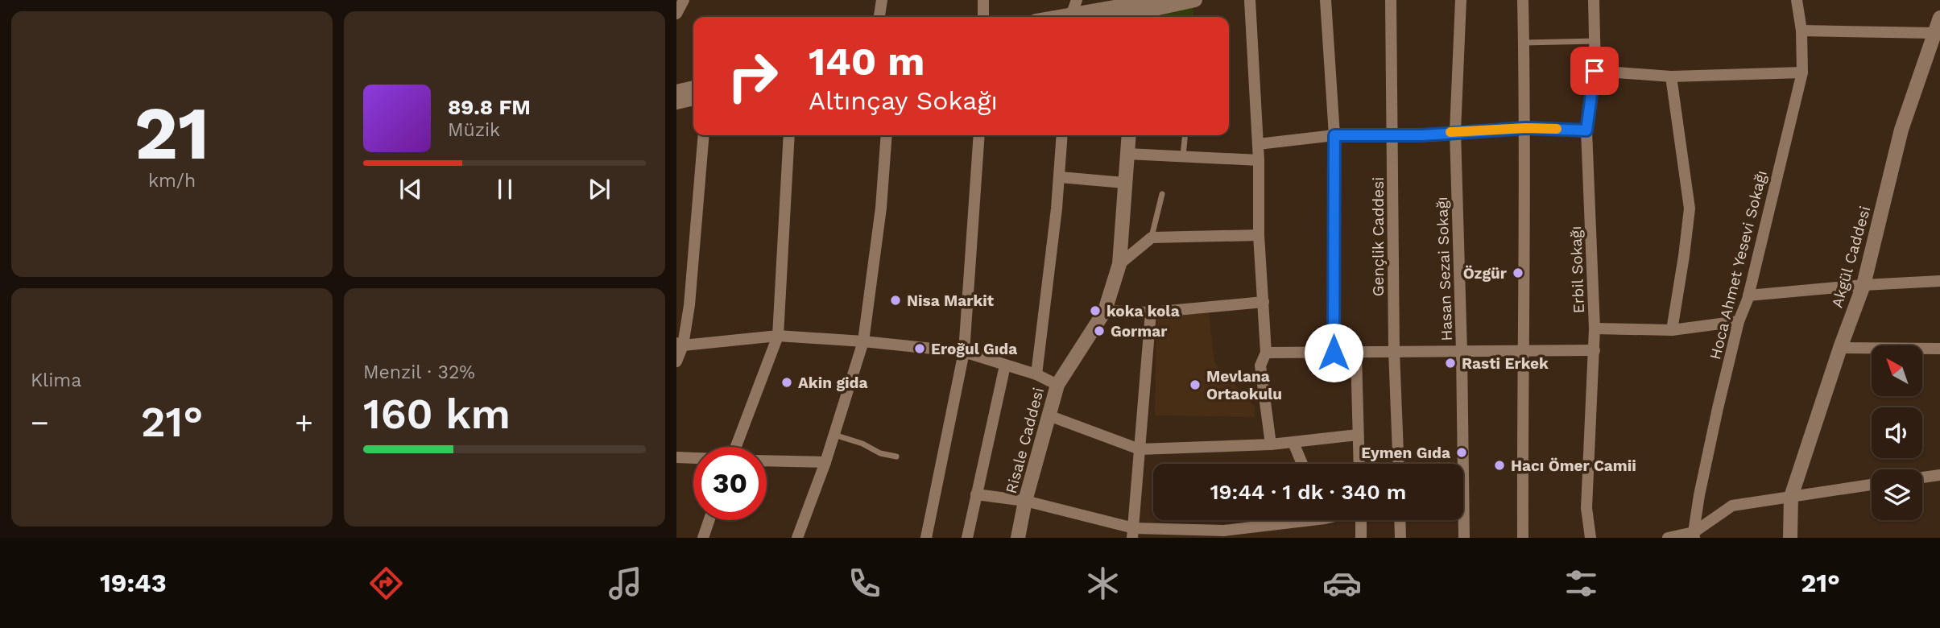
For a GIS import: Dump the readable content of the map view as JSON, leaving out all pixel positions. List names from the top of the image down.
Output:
{
  "streets": {
    "street": [
      "Gençlik Caddesi",
      "Akgül Caddesi",
      "Hoca Ahmet Yesevi Sokağı",
      "Hasan Sezai Sokağı",
      "Erbil Sokağı",
      "Risale Caddesi"
    ]
  },
  "places": [
    "Özgür",
    "Nisa Markit",
    "koka kola",
    "Gormar",
    "Eroğul Gıda",
    "Rasti Erkek",
    "Akin gida",
    "Mevlana Ortaokulu",
    "Eymen Gıda",
    "Hacı Ömer Camii"
  ],
  "north": "top left",
  "page": {
    "tile": [
      ["21", "km/h"],
      "Klima",
      ["Menzil · 32%", "160 km"]
    ],
    "turn": ["140 m", "Altınçay Sokağı"],
    "song": ["89.8 FM", "Müzik"],
    "heat": ["−", "21°", "+"],
    "limit": "30",
    "trip": "19:44 · 1 dk · 340 m",
    "tabs": ["19:43", "21°"]
  }
}
